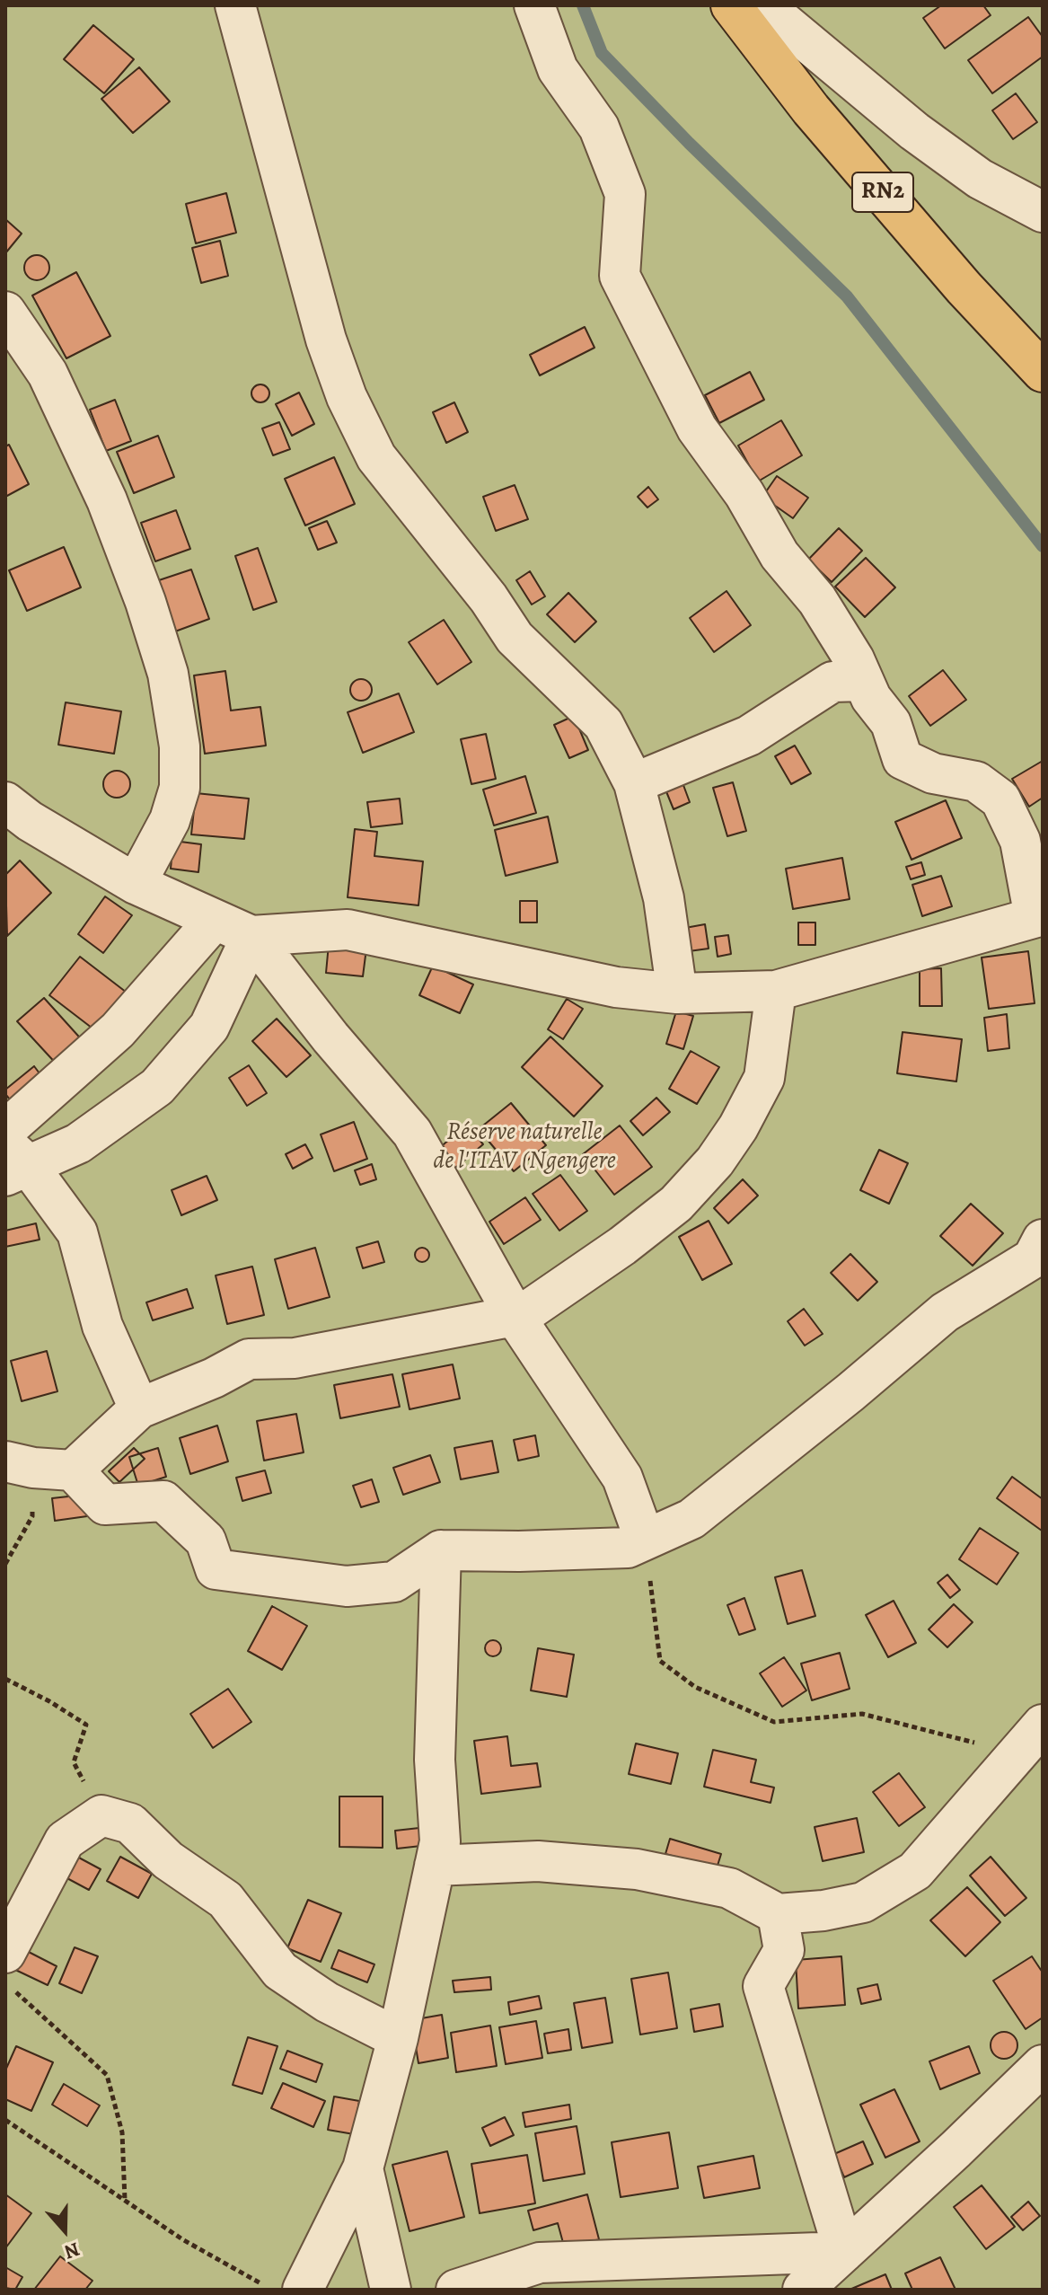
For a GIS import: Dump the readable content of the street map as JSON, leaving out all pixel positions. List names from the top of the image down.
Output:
{
  "streets": {
    "highway": ["RN2"]
  },
  "parks": ["Réserve naturelle de l'ITAV (Ngengere"],
  "north": "bottom"
}
